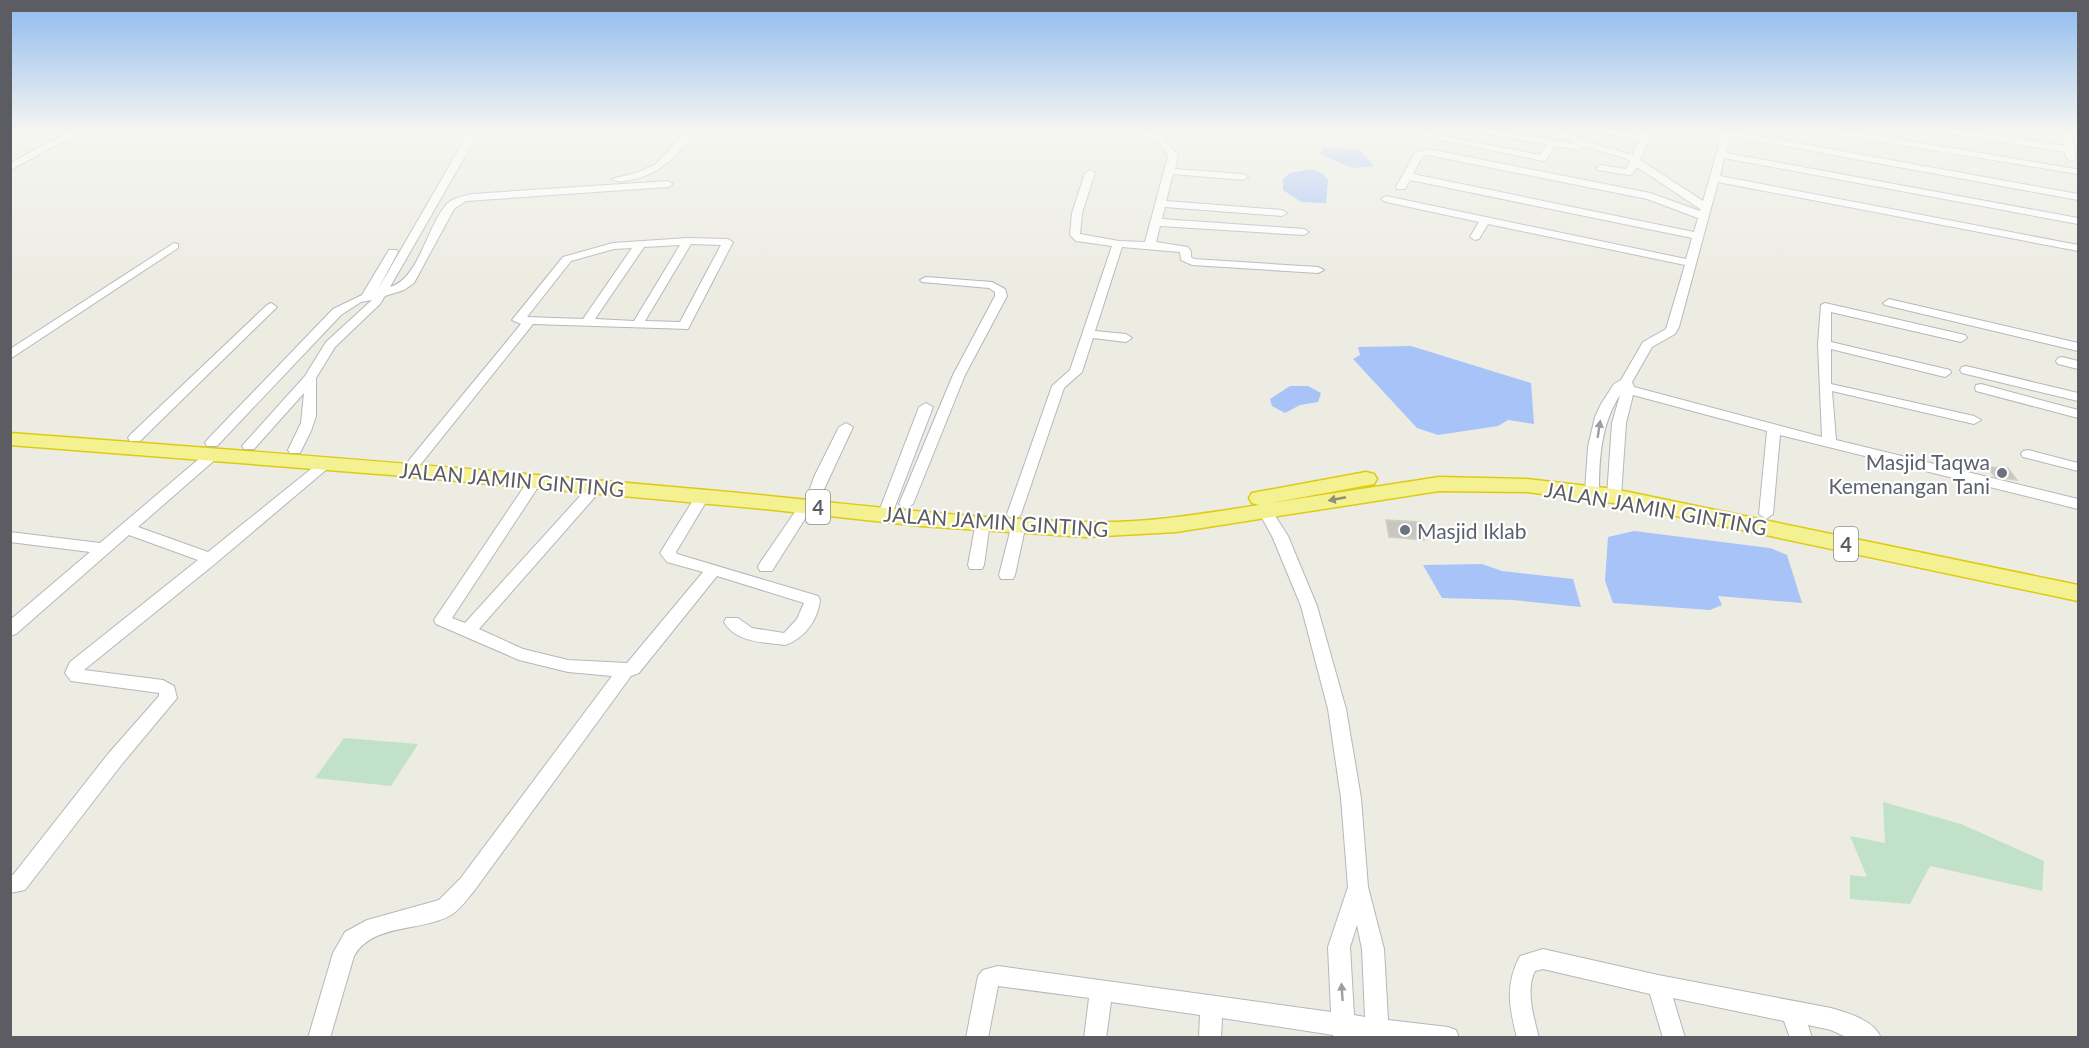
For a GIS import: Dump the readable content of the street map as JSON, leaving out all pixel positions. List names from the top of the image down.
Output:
{
  "streets": {
    "highway": ["JALAN JAMIN GINTING", "4"]
  },
  "places": ["Masjid Taqwa Kemenangan Tani", "Masjid Iklab"]
}
